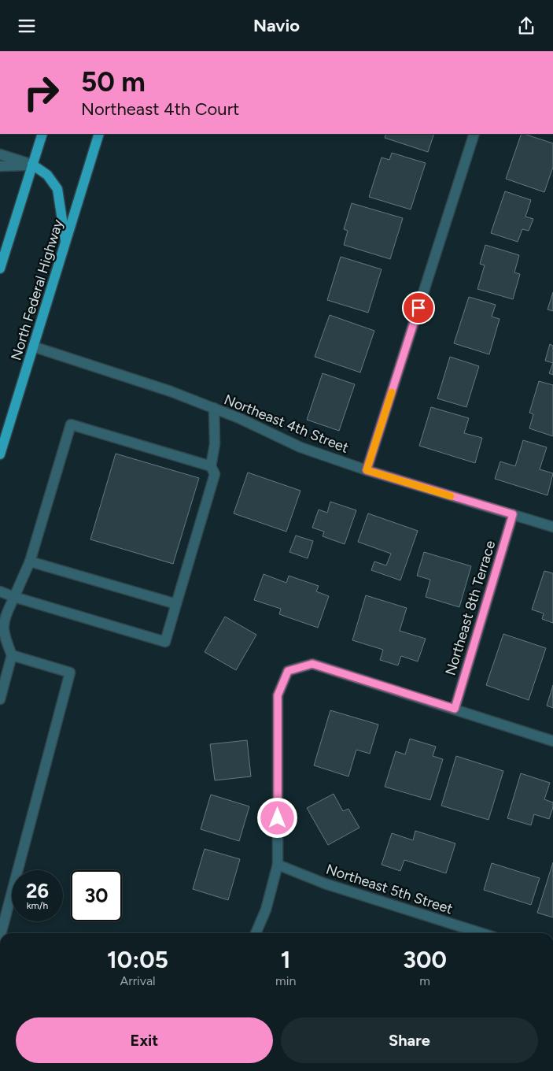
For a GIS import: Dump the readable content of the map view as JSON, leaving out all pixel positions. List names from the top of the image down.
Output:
{
  "streets": {
    "main road": ["North Federal Highway"],
    "street": ["Northeast 4th Street", "Northeast 8th Terrace", "Northeast 5th Street"]
  },
  "crossings": [
    ["North Federal Highway", "Northeast 4th Street"],
    ["Northeast 4th Street", "Northeast 8th Terrace"]
  ],
  "page": {
    "header": "Navio",
    "turn": ["50 m", "Northeast 4th Court"],
    "speed": "26 km/h",
    "limit": "30",
    "eta": [
      "10:05",
      "Arrival",
      "1",
      "min",
      "300",
      "m"
    ],
    "buttons": ["Exit", "Share"]
  }
}
